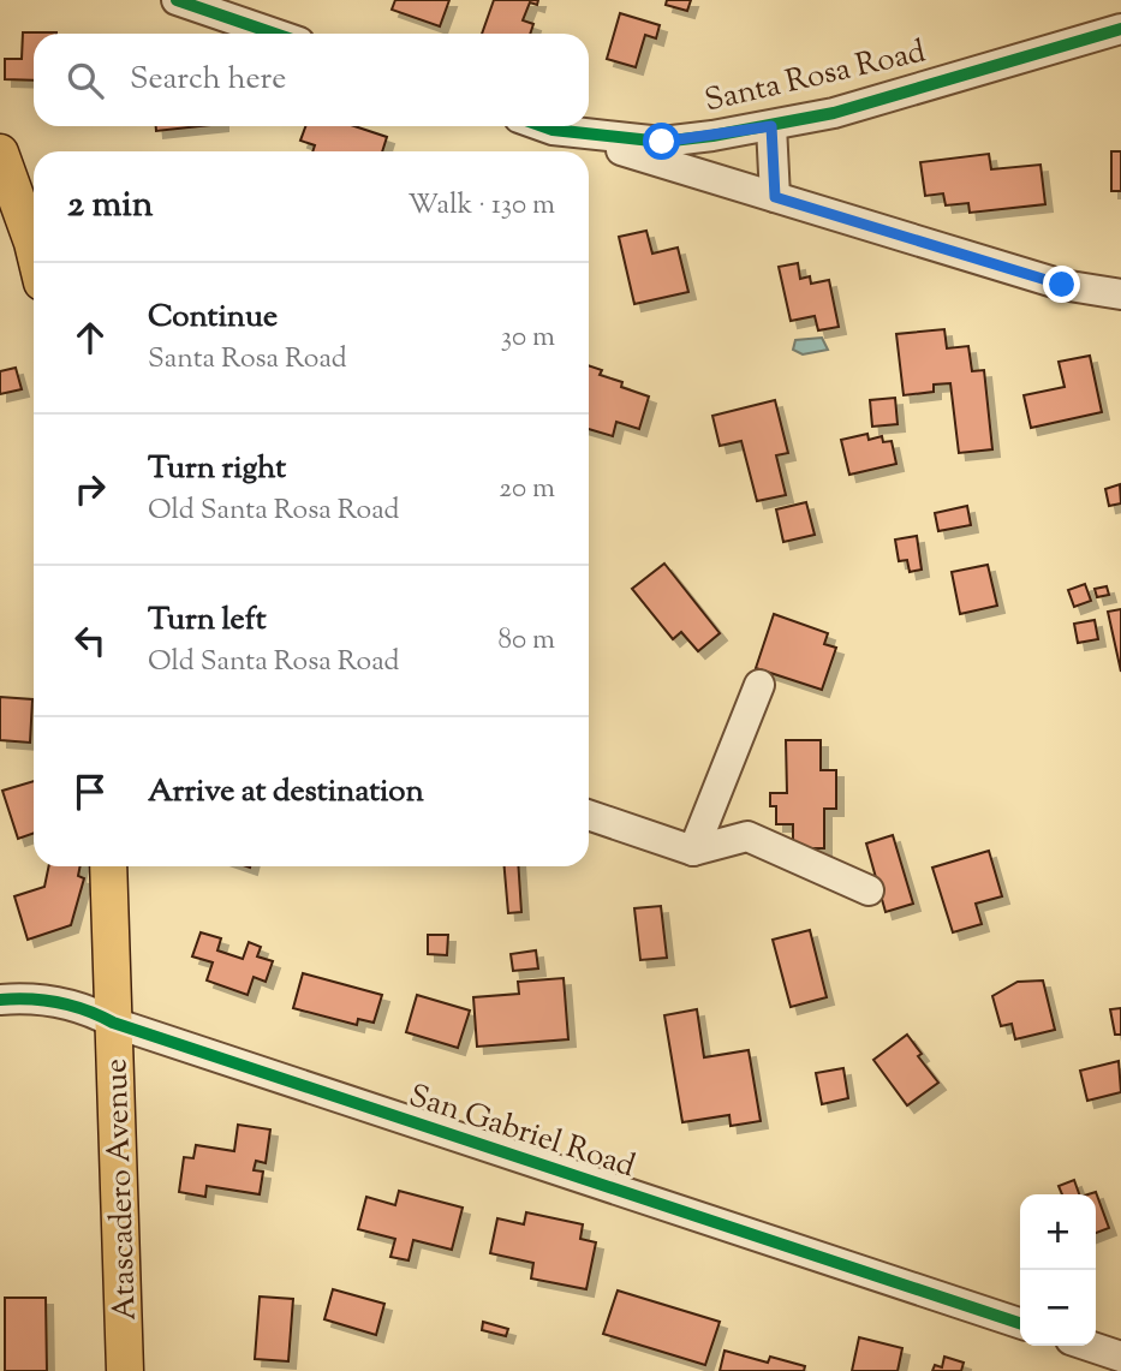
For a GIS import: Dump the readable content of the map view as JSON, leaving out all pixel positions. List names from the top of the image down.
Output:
{
  "streets": {
    "main road": ["Atascadero Avenue"],
    "street": ["Santa Rosa Road", "San Gabriel Road"]
  },
  "crossings": [
    ["San Gabriel Road", "Atascadero Avenue"]
  ],
  "page": {
    "search": "Search here",
    "heading": ["2 min", "Walk · 130 m"],
    "list": [
      ["Continue", "Santa Rosa Road", "30 m"],
      ["Turn right", "Old Santa Rosa Road", "20 m"],
      ["Turn left", "Old Santa Rosa Road", "80 m"],
      "Arrive at destination"
    ],
    "map_buttons": ["+", "−"]
  }
}
